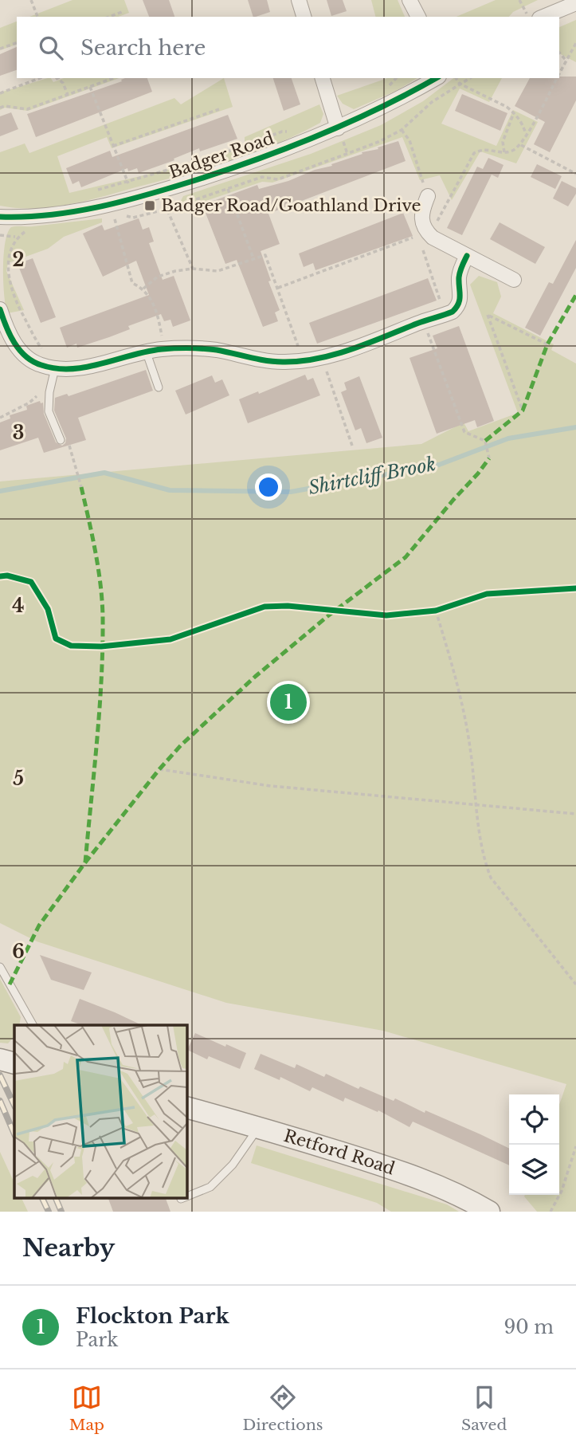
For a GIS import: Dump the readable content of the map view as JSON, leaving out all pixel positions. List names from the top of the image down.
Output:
{
  "streets": {
    "main road": ["Retford Road"],
    "street": ["Badger Road"]
  },
  "water": ["Shirtcliff Brook"],
  "places": {
    "transit": ["Badger Road/Goathland Drive"]
  },
  "page": {
    "search": "Search here",
    "pins": "1",
    "heading": "Nearby",
    "list": [
      {
        "mark": "1",
        "name": "Flockton Park",
        "note": "Park",
        "value": "90 m"
      }
    ],
    "nav": ["Map", "Directions", "Saved"]
  },
  "grid": {
    "rows": [
      "2",
      "3",
      "4",
      "5",
      "6"
    ]
  }
}
